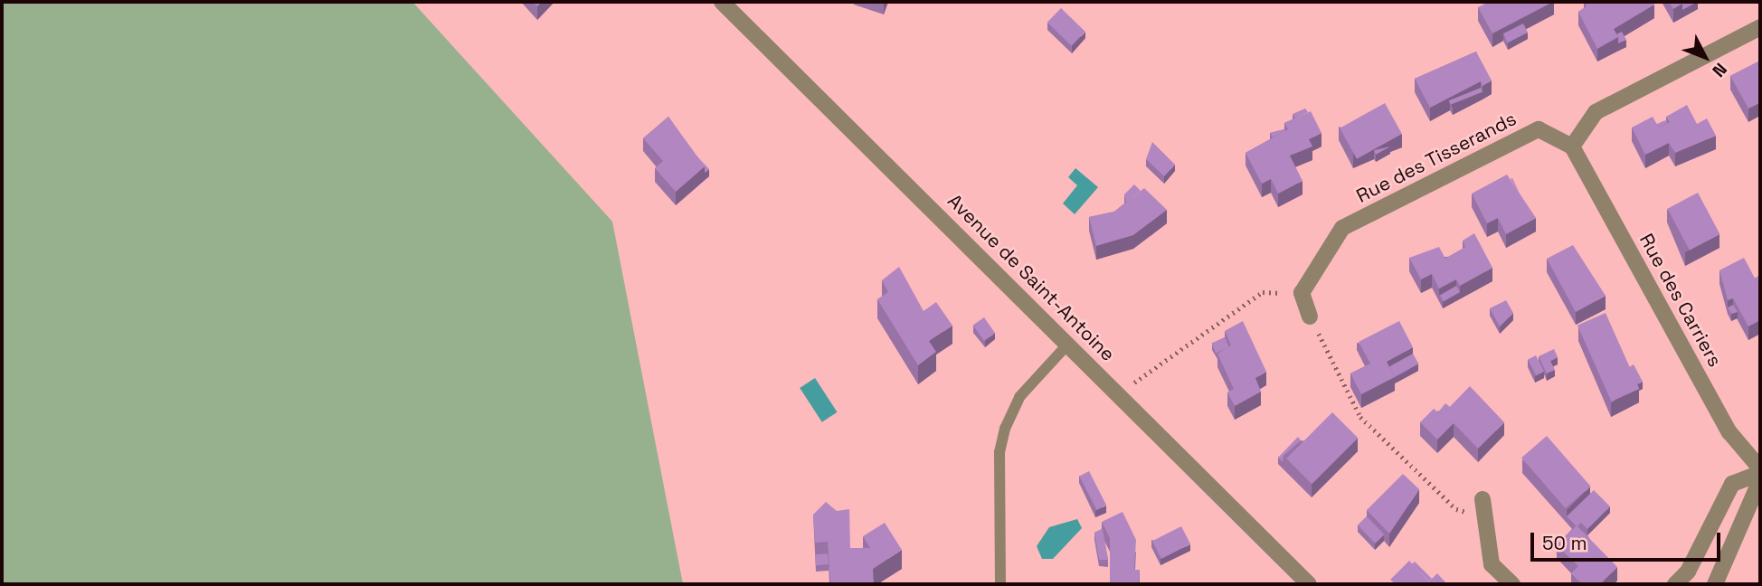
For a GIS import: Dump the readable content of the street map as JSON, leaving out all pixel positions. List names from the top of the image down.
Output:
{
  "streets": {
    "street": ["Rue des Tisserands", "Avenue de Saint-Antoine", "Rue des Carriers"]
  },
  "crossings": [
    ["Rue des Tisserands", "Rue des Carriers"]
  ],
  "scale_bar": "50 m",
  "north": "bottom right"
}
